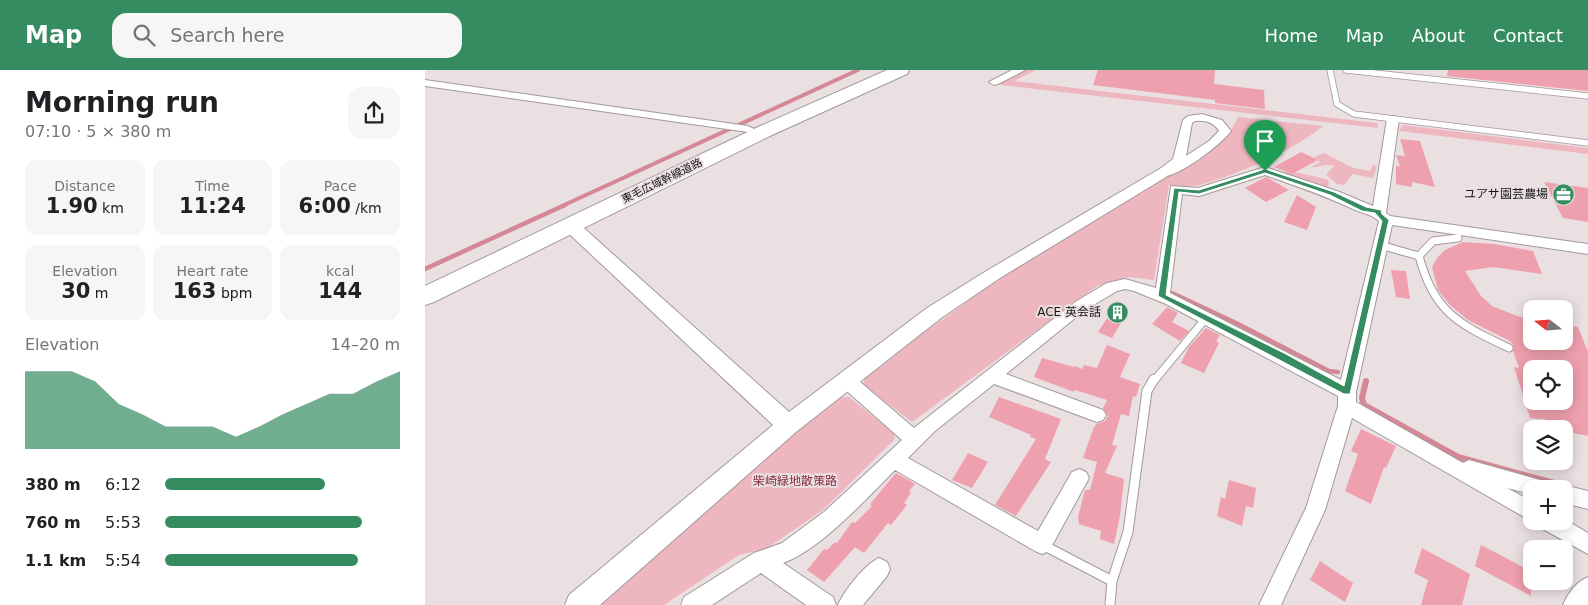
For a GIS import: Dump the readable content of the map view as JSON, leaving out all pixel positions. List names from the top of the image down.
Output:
{
  "streets": {
    "highway": ["東毛広域幹線道路"]
  },
  "parks": ["柴崎緑地散策路"],
  "places": {
    "office": ["ユアサ園芸農場"],
    "building": ["ACE 英会話"]
  },
  "north": "left",
  "page": {
    "header": "Map",
    "search": "Search here",
    "nav": [
      "Home",
      "Map",
      "About",
      "Contact"
    ],
    "heading": ["Morning run", "07:10 · 5 × 380 m"],
    "stats": [
      ["Distance", "1.90 km"],
      ["Time", "11:24"],
      ["Pace", "6:00 /km"],
      ["Elevation", "30 m"],
      ["Heart rate", "163 bpm"],
      ["kcal", "144"]
    ],
    "map_buttons": ["+", "−"],
    "chart": ["Elevation", "14–20 m"],
    "list": [
      {
        "name": "380 m",
        "note": "6:12"
      },
      {
        "name": "760 m",
        "note": "5:53"
      },
      {
        "name": "1.1 km",
        "note": "5:54"
      }
    ]
  }
}
